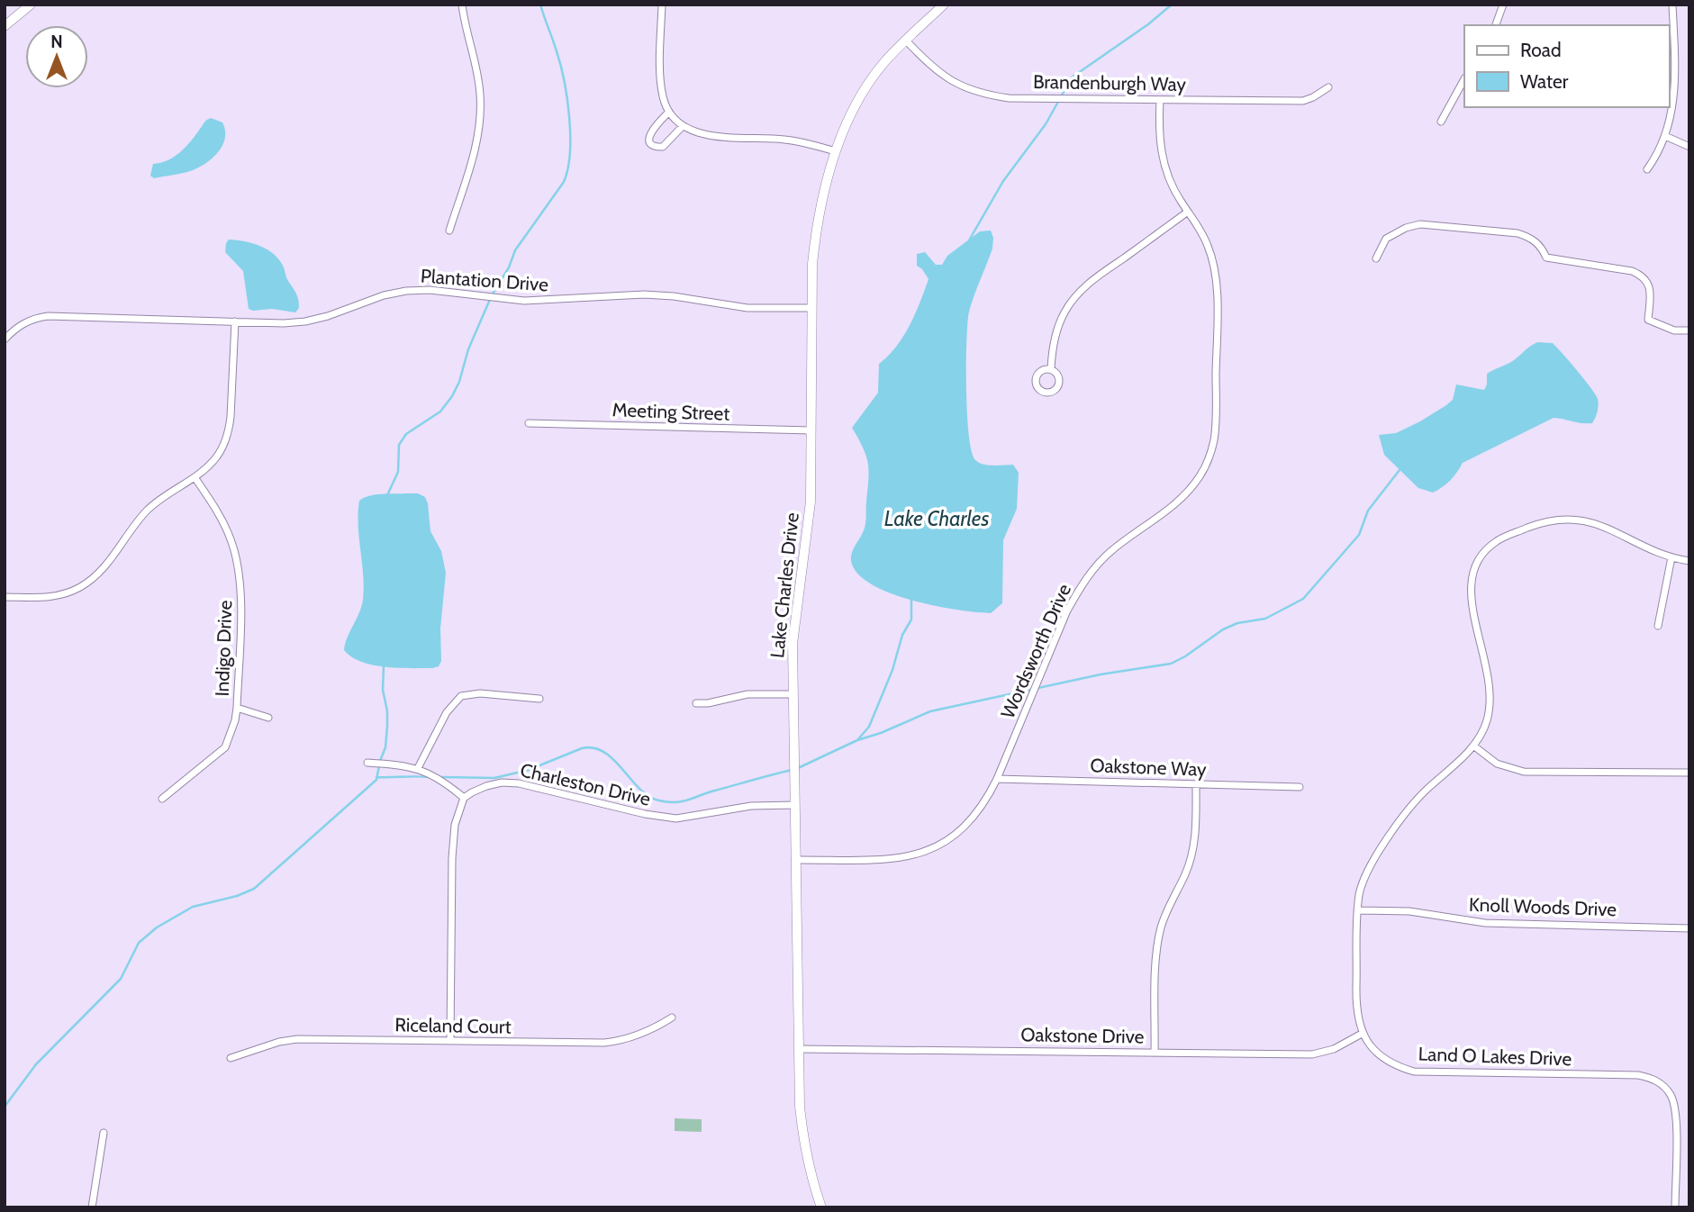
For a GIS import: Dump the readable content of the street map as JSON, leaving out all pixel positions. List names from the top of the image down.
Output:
{
  "streets": {
    "street": [
      "Brandenburgh Way",
      "Plantation Drive",
      "Meeting Street",
      "Lake Charles Drive",
      "Indigo Drive",
      "Wordsworth Drive",
      "Oakstone Way",
      "Charleston Drive",
      "Knoll Woods Drive",
      "Riceland Court",
      "Oakstone Drive",
      "Land O Lakes Drive"
    ]
  },
  "crossings": [
    ["Brandenburgh Way", "Lake Charles Drive"],
    ["Brandenburgh Way", "Wordsworth Drive"],
    ["Plantation Drive", "Lake Charles Drive"],
    ["Meeting Street", "Lake Charles Drive"],
    ["Lake Charles Drive", "Wordsworth Drive"],
    ["Lake Charles Drive", "Charleston Drive"],
    ["Lake Charles Drive", "Oakstone Drive"],
    ["Wordsworth Drive", "Oakstone Way"],
    ["Oakstone Drive", "Land O Lakes Drive"]
  ],
  "water": ["Lake Charles"],
  "legend": ["Road", "Water"],
  "north": "top"
}
